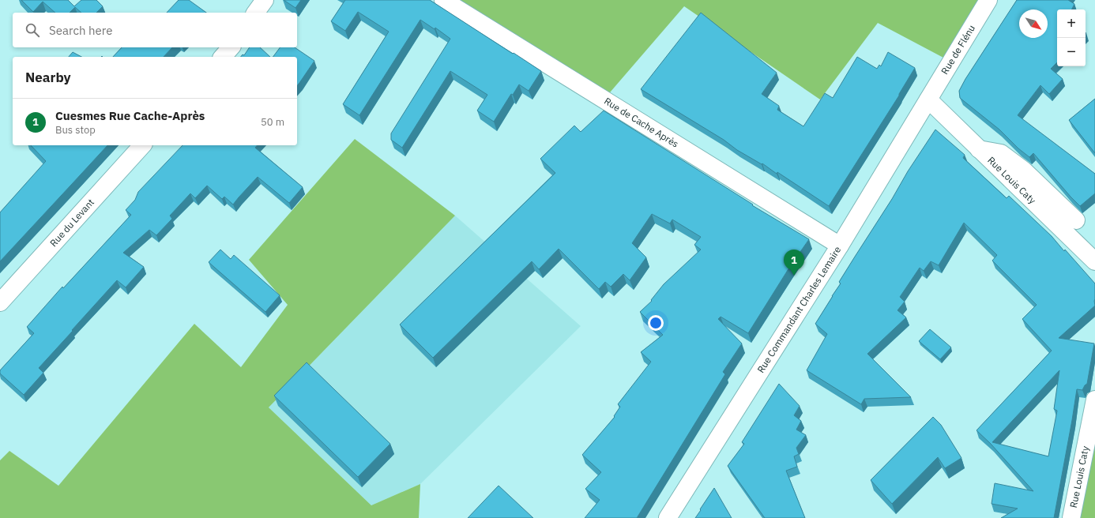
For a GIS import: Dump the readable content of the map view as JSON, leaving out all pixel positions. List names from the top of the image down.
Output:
{
  "streets": {
    "street": [
      "Rue de Flénu",
      "Rue de Cache Après",
      "Rue Louis Caty",
      "Rue du Levant",
      "Rue Commandant Charles Lemaire"
    ]
  },
  "crossings": [
    ["Rue de Flénu", "Rue Louis Caty"],
    ["Rue de Flénu", "Rue Commandant Charles Lemaire"],
    ["Rue de Cache Après", "Rue Commandant Charles Lemaire"],
    ["Rue Louis Caty", "Rue Commandant Charles Lemaire"]
  ],
  "north": "bottom right",
  "page": {
    "map_buttons": ["+", "−"],
    "search": "Search here",
    "heading": "Nearby",
    "list": [
      {
        "mark": "1",
        "name": "Cuesmes Rue Cache-Après",
        "note": "Bus stop",
        "value": "50 m"
      }
    ],
    "pins": "1"
  }
}
